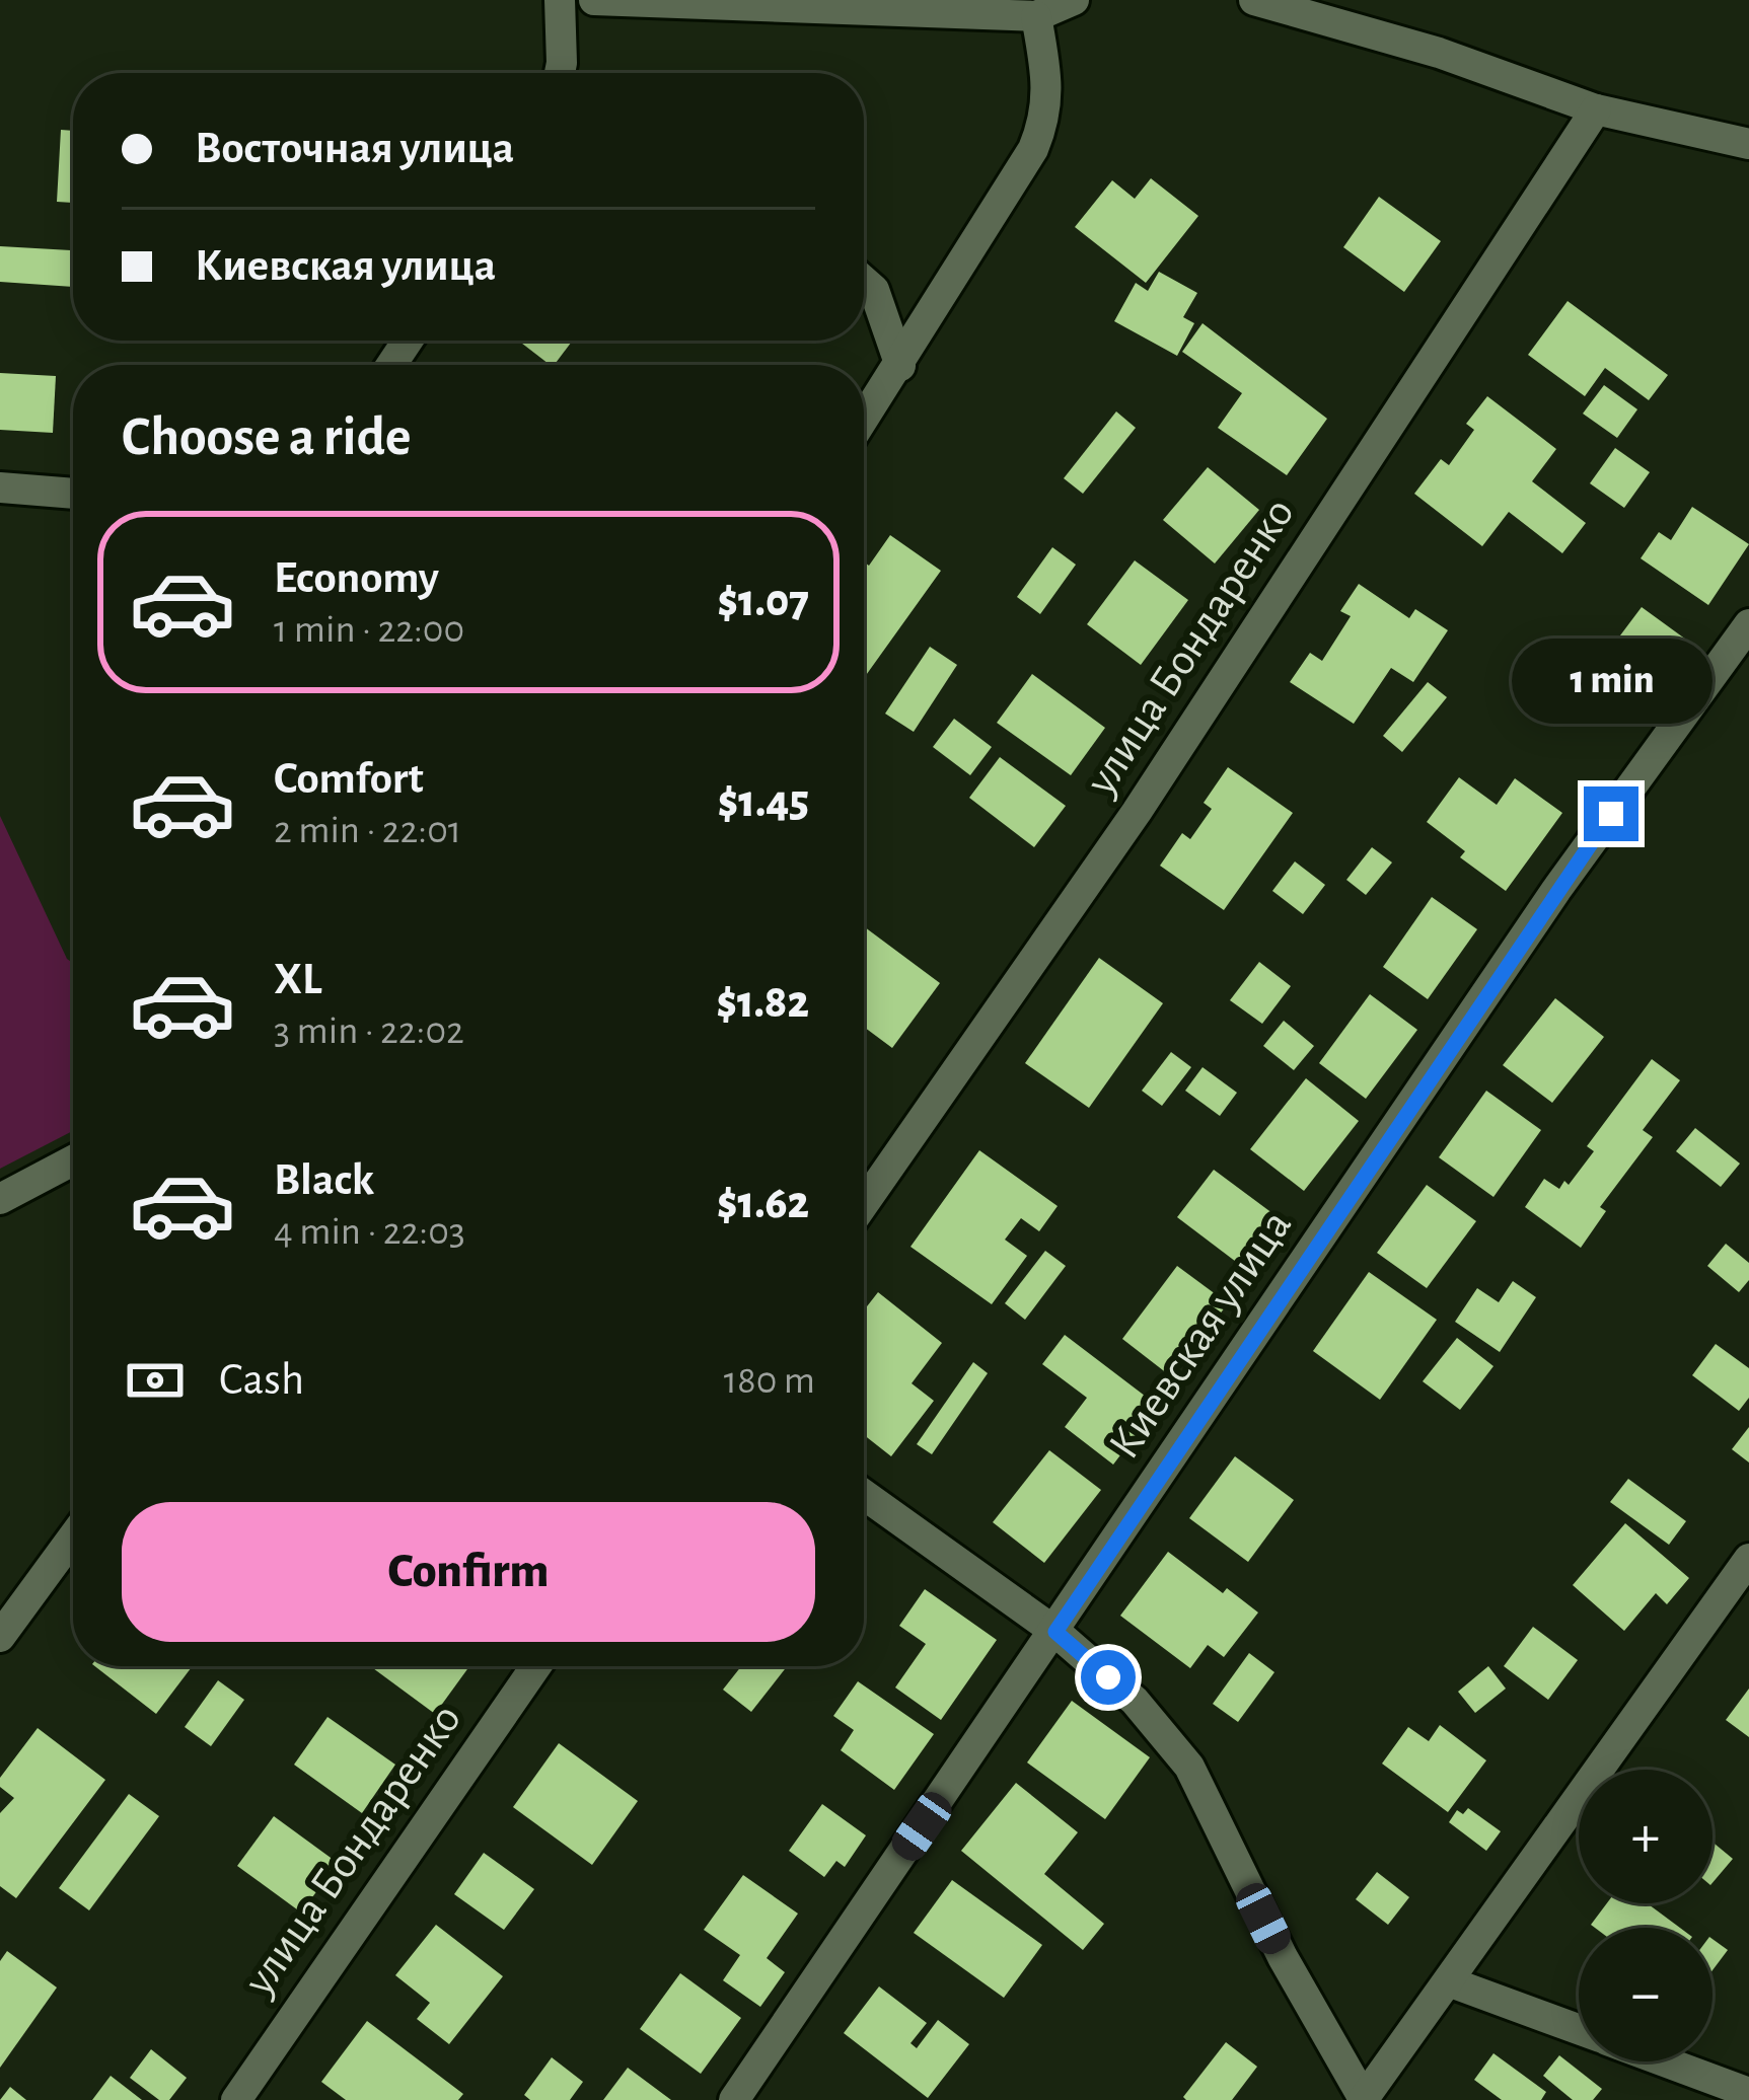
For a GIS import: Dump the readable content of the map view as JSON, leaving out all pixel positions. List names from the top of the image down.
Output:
{
  "streets": {
    "street": ["улица Бондаренко", "Киевская улица"]
  },
  "page": {
    "banner": ["Восточная улица", "Киевская улица"],
    "heading": "Choose a ride",
    "list": [
      {
        "name": "Economy",
        "note": "1 min · 22:00",
        "value": "$1.07"
      },
      {
        "name": "Comfort",
        "note": "2 min · 22:01",
        "value": "$1.45"
      },
      {
        "name": "XL",
        "note": "3 min · 22:02",
        "value": "$1.82"
      },
      {
        "name": "Black",
        "note": "4 min · 22:03",
        "value": "$1.62"
      }
    ],
    "bubble": "1 min",
    "pay": ["Cash", "180 m"],
    "buttons": "Confirm",
    "map_buttons": ["+", "−"]
  }
}
